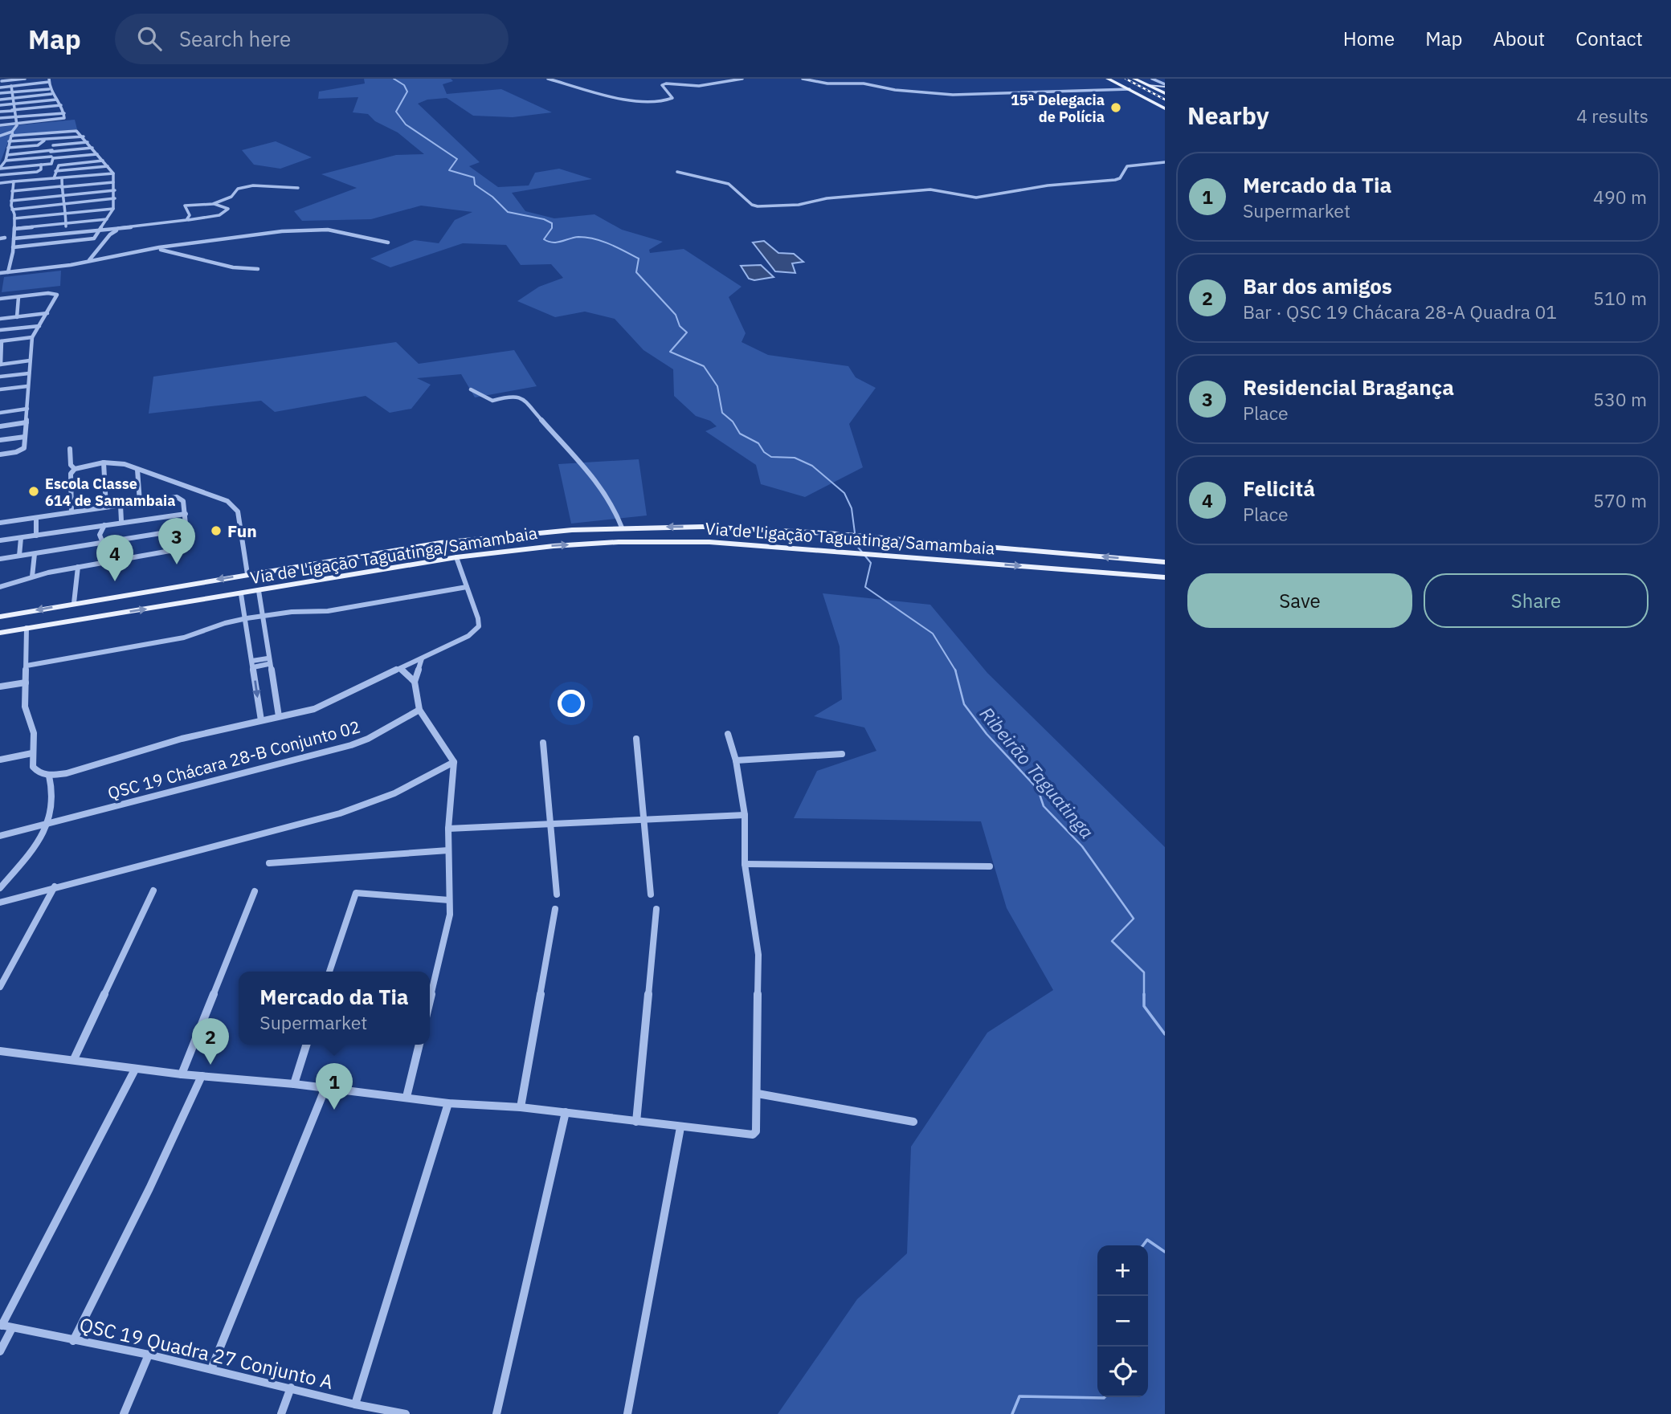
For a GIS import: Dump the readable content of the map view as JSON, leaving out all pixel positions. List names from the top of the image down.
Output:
{
  "streets": {
    "main road": ["Via de Ligação Taguatinga/Samambaia"],
    "street": ["QSC 19 Chácara 28-B Conjunto 02", "QSC 19 Quadra 27 Conjunto A"]
  },
  "water": ["Ribeirão Taguatinga"],
  "places": ["15ª Delegacia de Polícia", "Escola Classe 614 de Samambaia", "Fun"],
  "page": {
    "header": "Map",
    "search": "Search here",
    "nav": [
      "Home",
      "Map",
      "About",
      "Contact"
    ],
    "heading": ["Nearby", "4 results"],
    "list": [
      {
        "mark": "1",
        "name": "Mercado da Tia",
        "note": "Supermarket",
        "value": "490 m"
      },
      {
        "mark": "2",
        "name": "Bar dos amigos",
        "note": "Bar · QSC 19 Chácara 28-A Quadra 01",
        "value": "510 m"
      },
      {
        "mark": "3",
        "name": "Residencial Bragança",
        "note": "Place",
        "value": "530 m"
      },
      {
        "mark": "4",
        "name": "Felicitá",
        "note": "Place",
        "value": "570 m"
      }
    ],
    "pins": [
      "3",
      "4",
      "2",
      "1"
    ],
    "buttons": ["Save", "Share"],
    "popup": ["Mercado da Tia", "Supermarket"],
    "map_buttons": ["+", "−"]
  }
}
